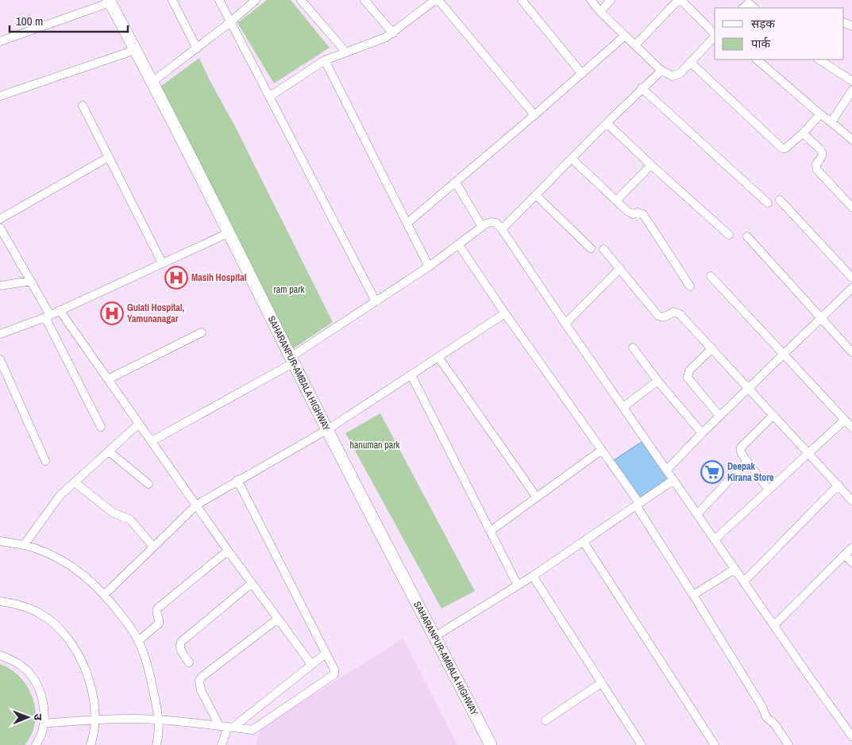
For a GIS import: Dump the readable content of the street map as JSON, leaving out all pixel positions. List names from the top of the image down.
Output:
{
  "streets": {
    "main road": ["SAHARANPUR-AMBALA HIGHWAY"]
  },
  "parks": ["ram park", "hanuman park"],
  "places": {
    "hospital": ["Masih Hospital", "Gulati Hospital, Yamunanagar"],
    "supermarket": ["Deepak Kirana Store"]
  },
  "legend": ["सड़क", "पार्क"],
  "scale_bar": "100 m",
  "north": "right"
}
